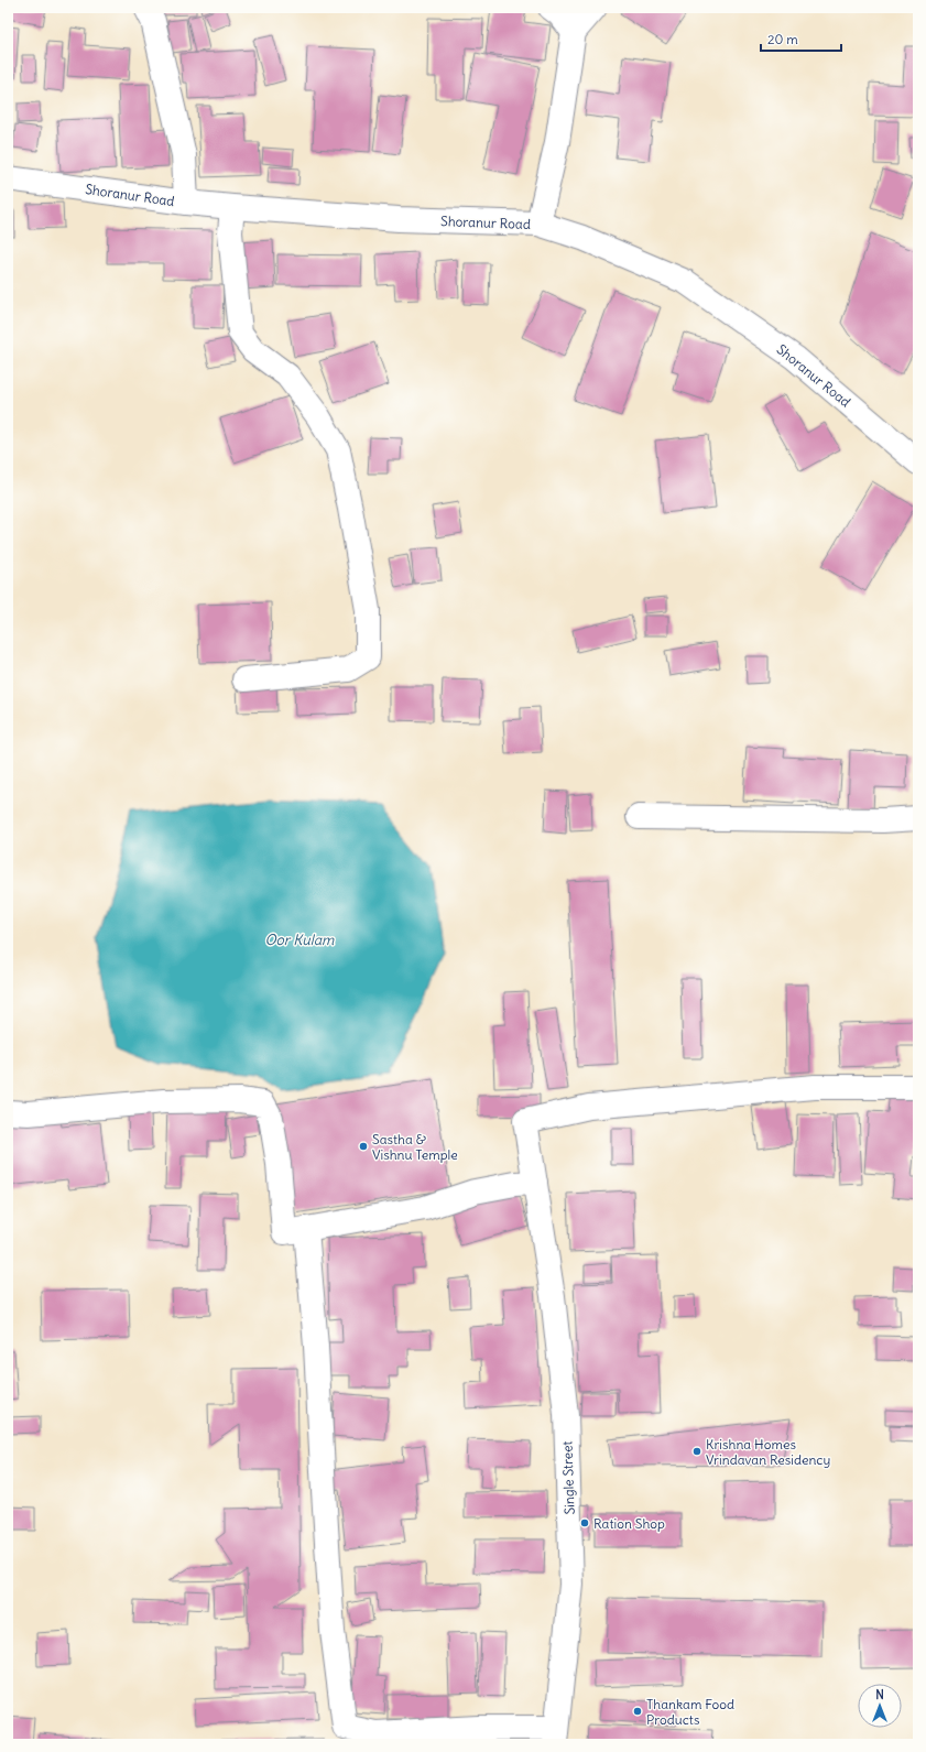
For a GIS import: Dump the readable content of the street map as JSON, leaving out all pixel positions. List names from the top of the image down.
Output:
{
  "streets": {
    "street": ["Shoranur Road", "Single Street"]
  },
  "water": ["Oor Kulam"],
  "places": [
    "Sastha & Vishnu Temple",
    "Krishna Homes Vrindavan Residency",
    "Ration Shop",
    "Thankam Food Products"
  ],
  "scale_bar": "20 m",
  "north": "top"
}
